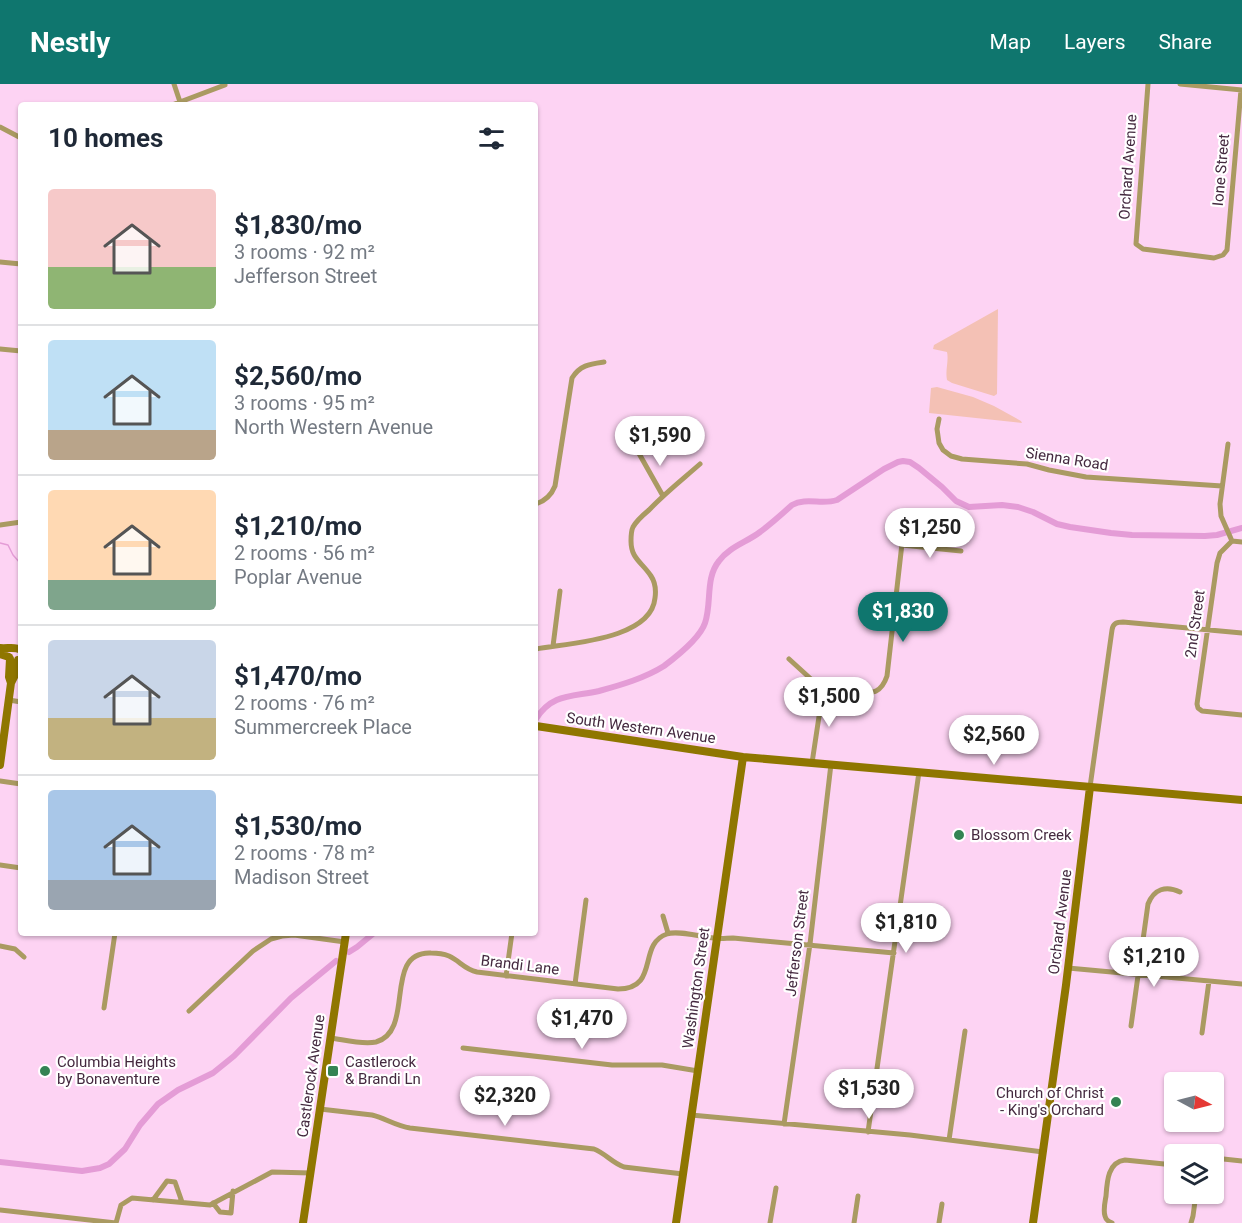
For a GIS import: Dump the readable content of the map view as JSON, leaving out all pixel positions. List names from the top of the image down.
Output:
{
  "streets": {
    "street": [
      "Orchard Avenue",
      "Ione Street",
      "Sienna Road",
      "2nd Street",
      "South Western Avenue",
      "Jefferson Street",
      "Brandi Lane",
      "Washington Street",
      "Castlerock Avenue"
    ]
  },
  "crossings": [
    ["Orchard Avenue", "Ione Street"],
    ["Orchard Avenue", "2nd Street"],
    ["Orchard Avenue", "South Western Avenue"],
    ["South Western Avenue", "Jefferson Street"],
    ["South Western Avenue", "Washington Street"],
    ["Brandi Lane", "Castlerock Avenue"]
  ],
  "places": {
    "other": ["Blossom Creek", "Columbia Heights by Bonaventure", "Church of Christ - King's Orchard"],
    "transit": ["Castlerock & Brandi Ln"]
  },
  "north": "right",
  "page": {
    "header": "Nestly",
    "nav": ["Map", "Layers", "Share"],
    "heading": "10 homes",
    "list": [
      {
        "name": "$1,830/mo",
        "note": "3 rooms · 92 m² · Jefferson Street"
      },
      {
        "name": "$2,560/mo",
        "note": "3 rooms · 95 m² · North Western Avenue"
      },
      {
        "name": "$1,210/mo",
        "note": "2 rooms · 56 m² · Poplar Avenue"
      },
      {
        "name": "$1,470/mo",
        "note": "2 rooms · 76 m² · Summercreek Place"
      },
      {
        "name": "$1,530/mo",
        "note": "2 rooms · 78 m² · Madison Street"
      }
    ],
    "price": [
      "$1,590",
      "$1,250",
      "$1,830",
      "$1,500",
      "$2,560",
      "$1,810",
      "$1,210",
      "$1,470",
      "$1,530",
      "$2,320"
    ]
  }
}
